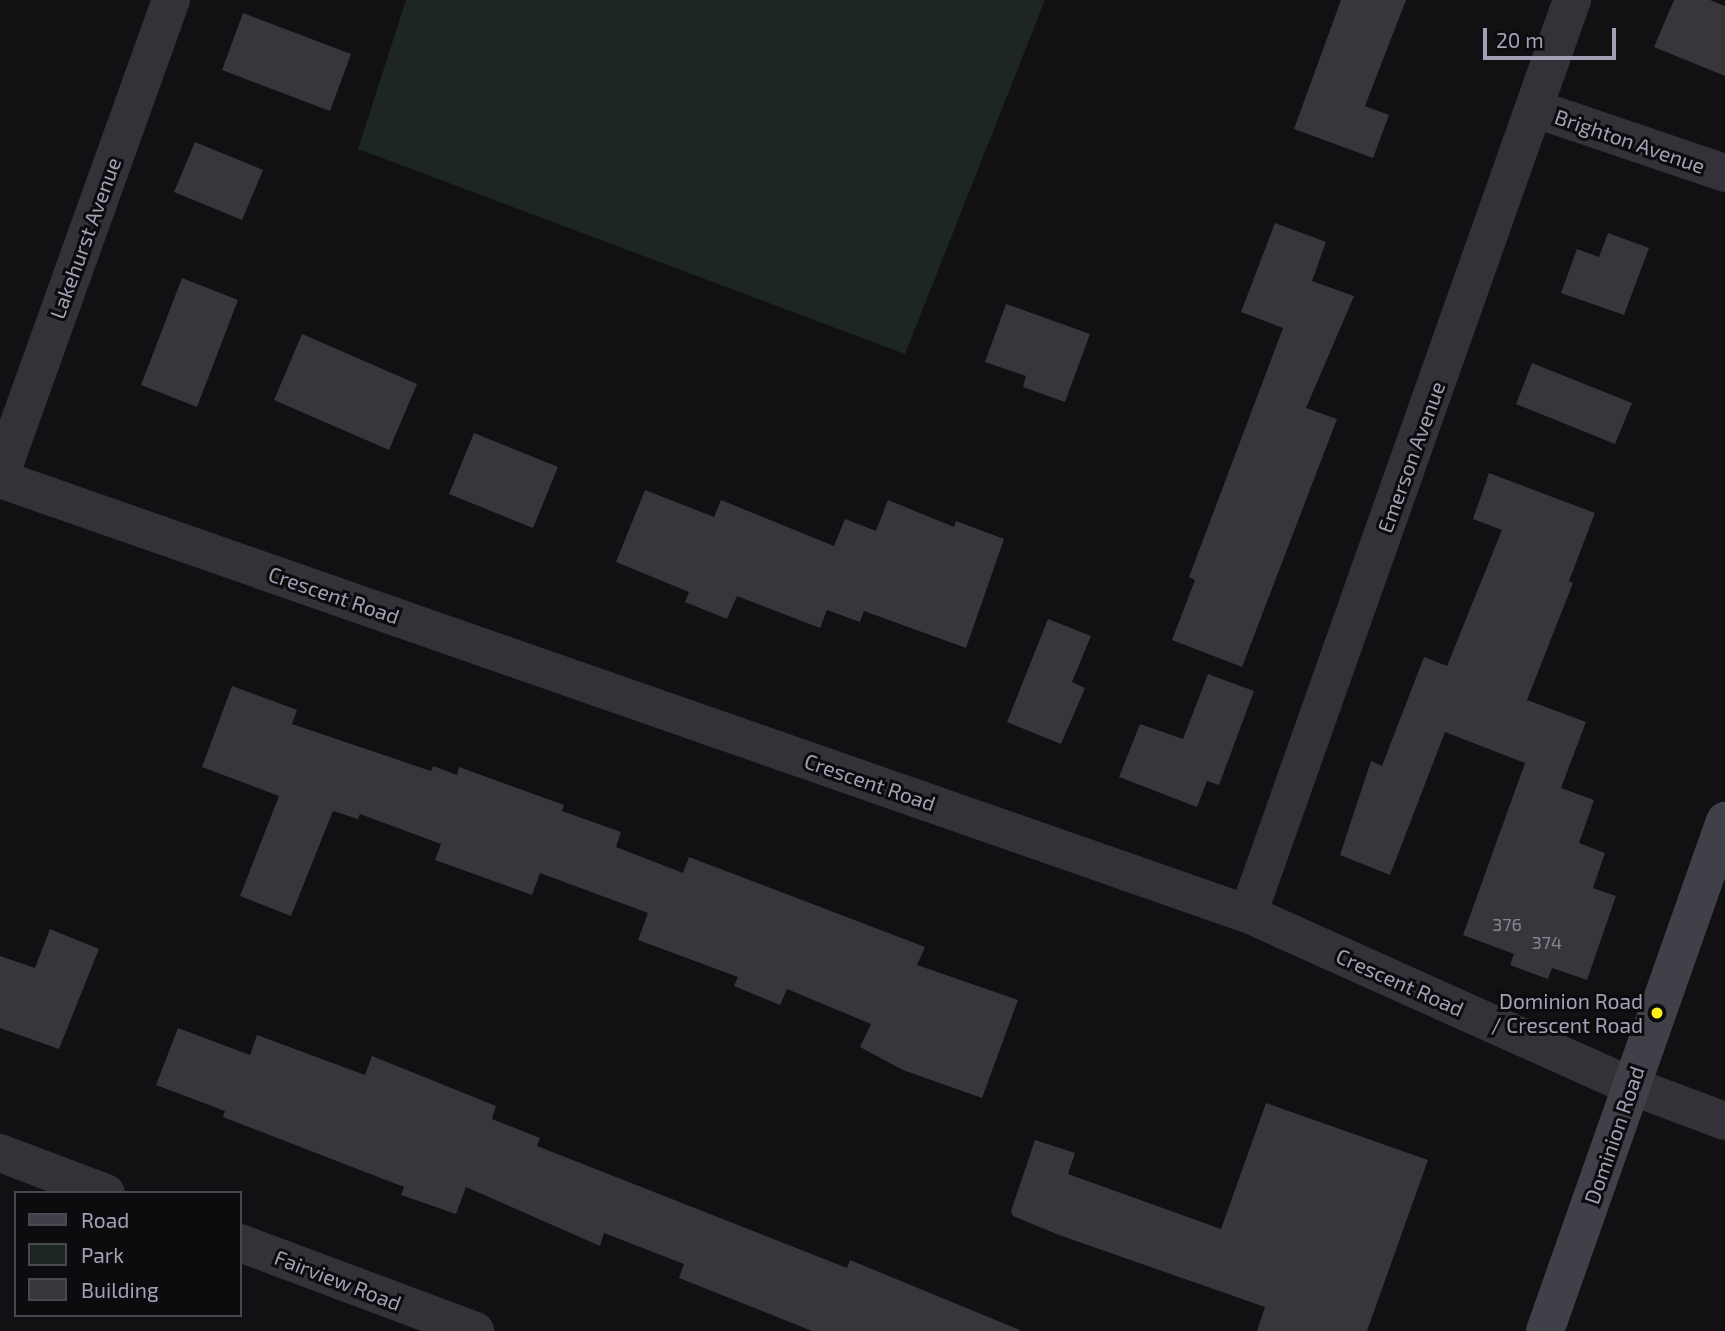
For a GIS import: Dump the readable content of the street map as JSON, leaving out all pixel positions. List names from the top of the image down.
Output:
{
  "streets": {
    "main road": ["Dominion Road"],
    "street": [
      "Brighton Avenue",
      "Lakehurst Avenue",
      "Emerson Avenue",
      "Crescent Road",
      "Fairview Road"
    ]
  },
  "crossings": [
    ["Brighton Avenue", "Emerson Avenue"],
    ["Lakehurst Avenue", "Crescent Road"],
    ["Emerson Avenue", "Crescent Road"],
    ["Crescent Road", "Dominion Road"]
  ],
  "places": ["Dominion Road / Crescent Road"],
  "house_numbers": ["376", "374"],
  "legend": ["Road", "Park", "Building"],
  "scale_bar": "20 m"
}
